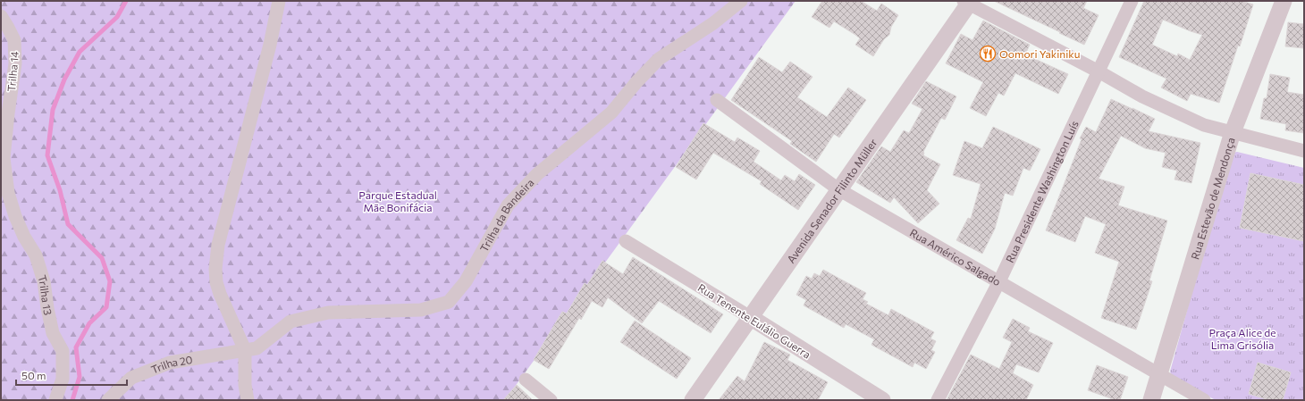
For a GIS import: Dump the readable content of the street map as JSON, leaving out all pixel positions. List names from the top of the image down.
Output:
{
  "streets": {
    "street": [
      "Trilha 14",
      "Rua Presidente Washington Luís",
      "Rua Estevão de Mendonça",
      "Avenida Senador Filinto Müller",
      "Trilha da Bandeira",
      "Rua Américo Salgado",
      "Trilha 13",
      "Rua Tenente Eulálio Guerra",
      "Trilha 20"
    ]
  },
  "crossings": [
    ["Trilha 14", "Trilha 13"],
    ["Rua Presidente Washington Luís", "Rua Américo Salgado"],
    ["Rua Estevão de Mendonça", "Rua Américo Salgado"],
    ["Avenida Senador Filinto Müller", "Rua Américo Salgado"],
    ["Avenida Senador Filinto Müller", "Rua Tenente Eulálio Guerra"],
    ["Trilha da Bandeira", "Trilha 20"]
  ],
  "parks": ["Parque Estadual Mãe Bonifácia", "Praça Alice de Lima Grisólia"],
  "places": {
    "restaurant": ["Oomori Yakiniku"]
  },
  "scale_bar": "50 m"
}
